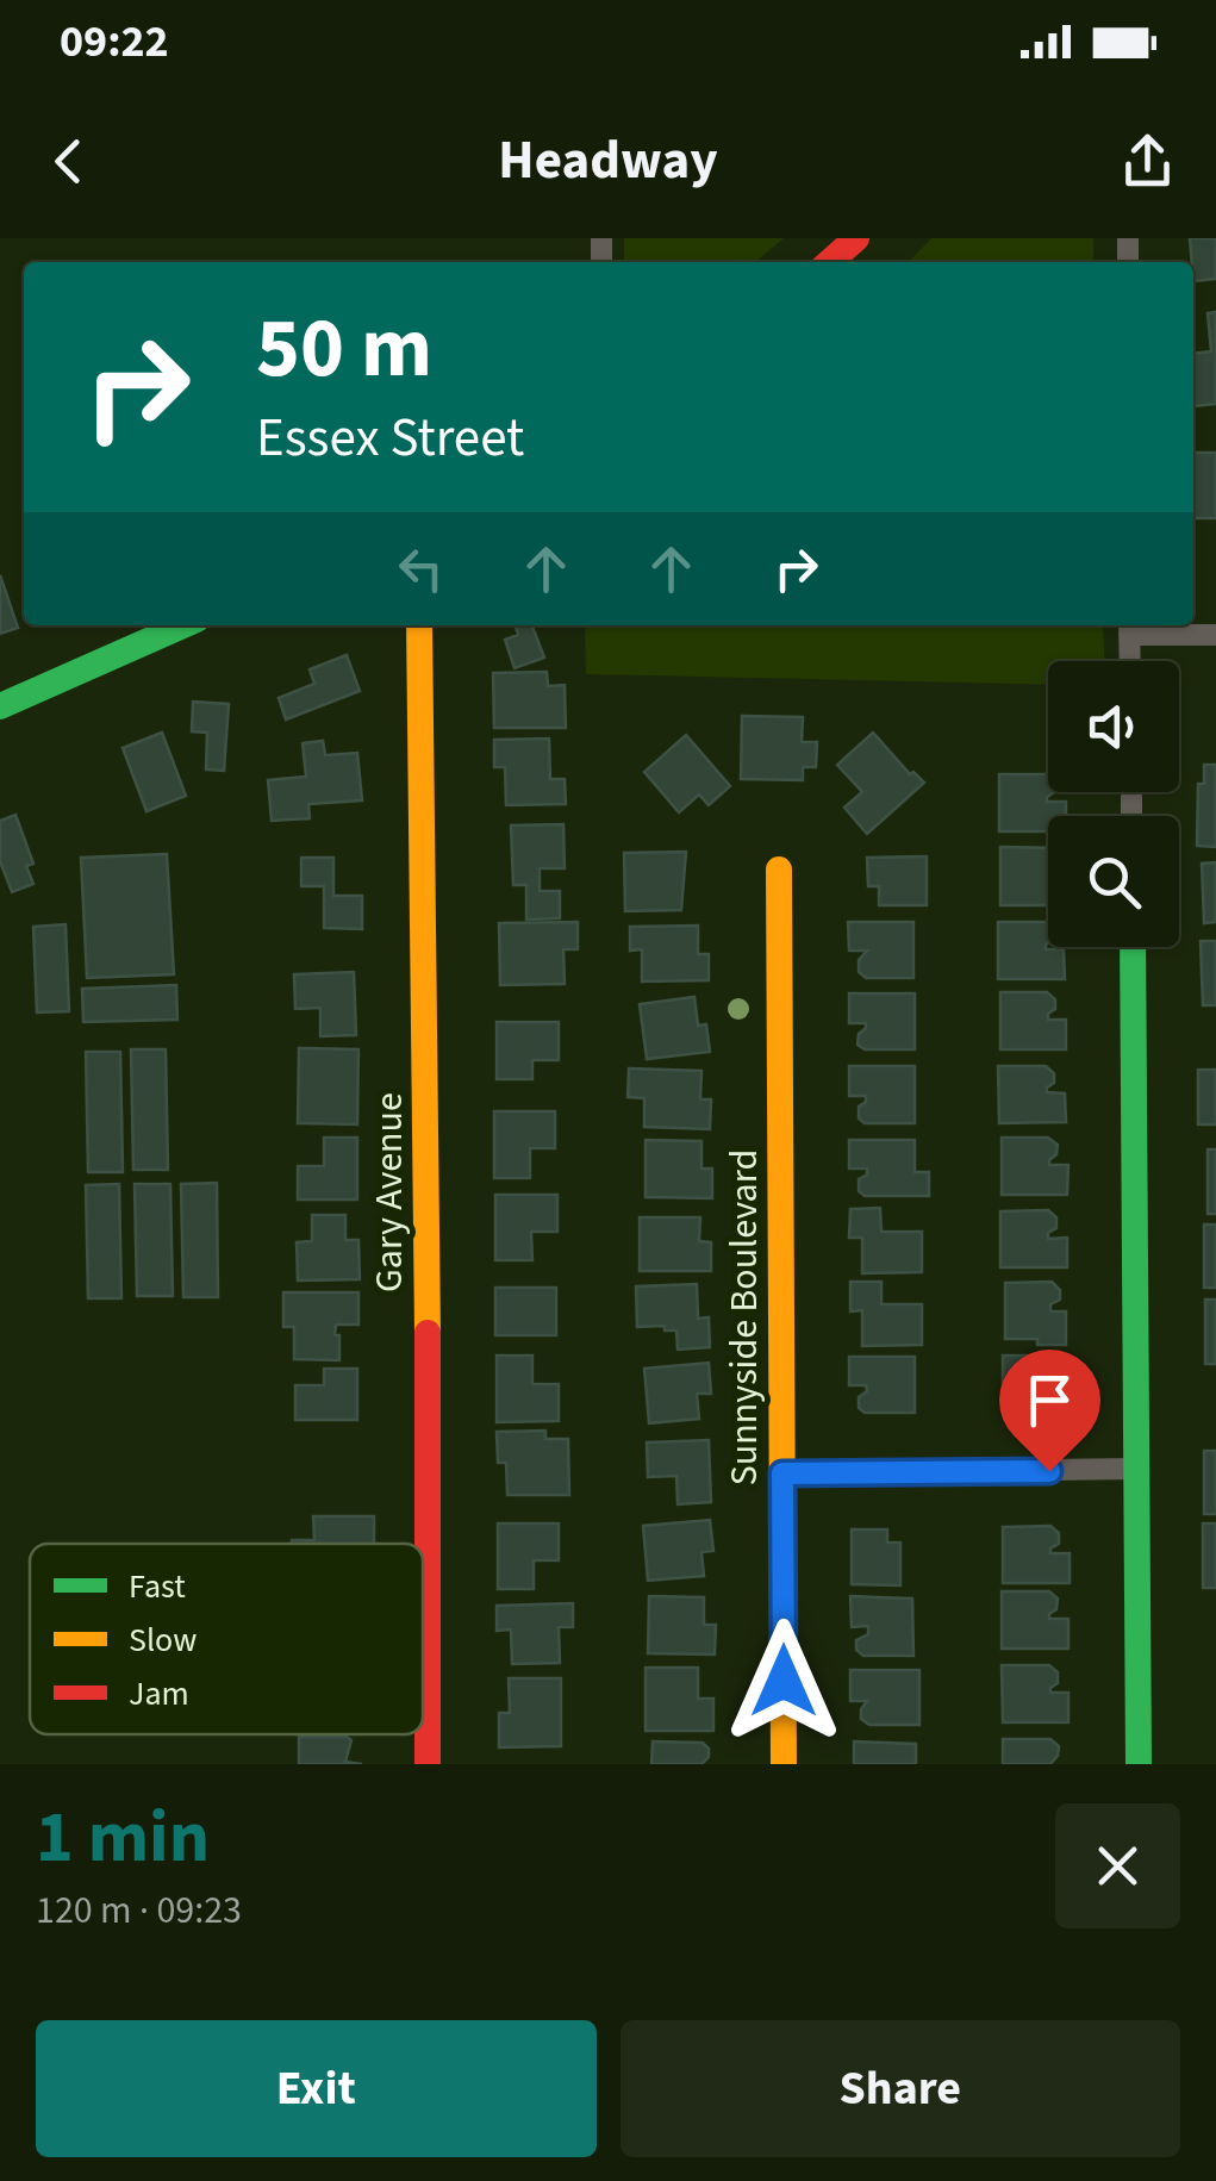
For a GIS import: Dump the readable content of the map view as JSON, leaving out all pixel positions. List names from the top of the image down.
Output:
{
  "streets": {
    "street": ["Gary Avenue", "Sunnyside Boulevard"]
  },
  "legend": ["Fast", "Slow", "Jam"],
  "page": {
    "status": "09:22",
    "header": "Headway",
    "turn": ["50 m", "Essex Street"],
    "heading": ["1 min", "120 m · 09:23"],
    "buttons": ["Exit", "Share"]
  }
}
